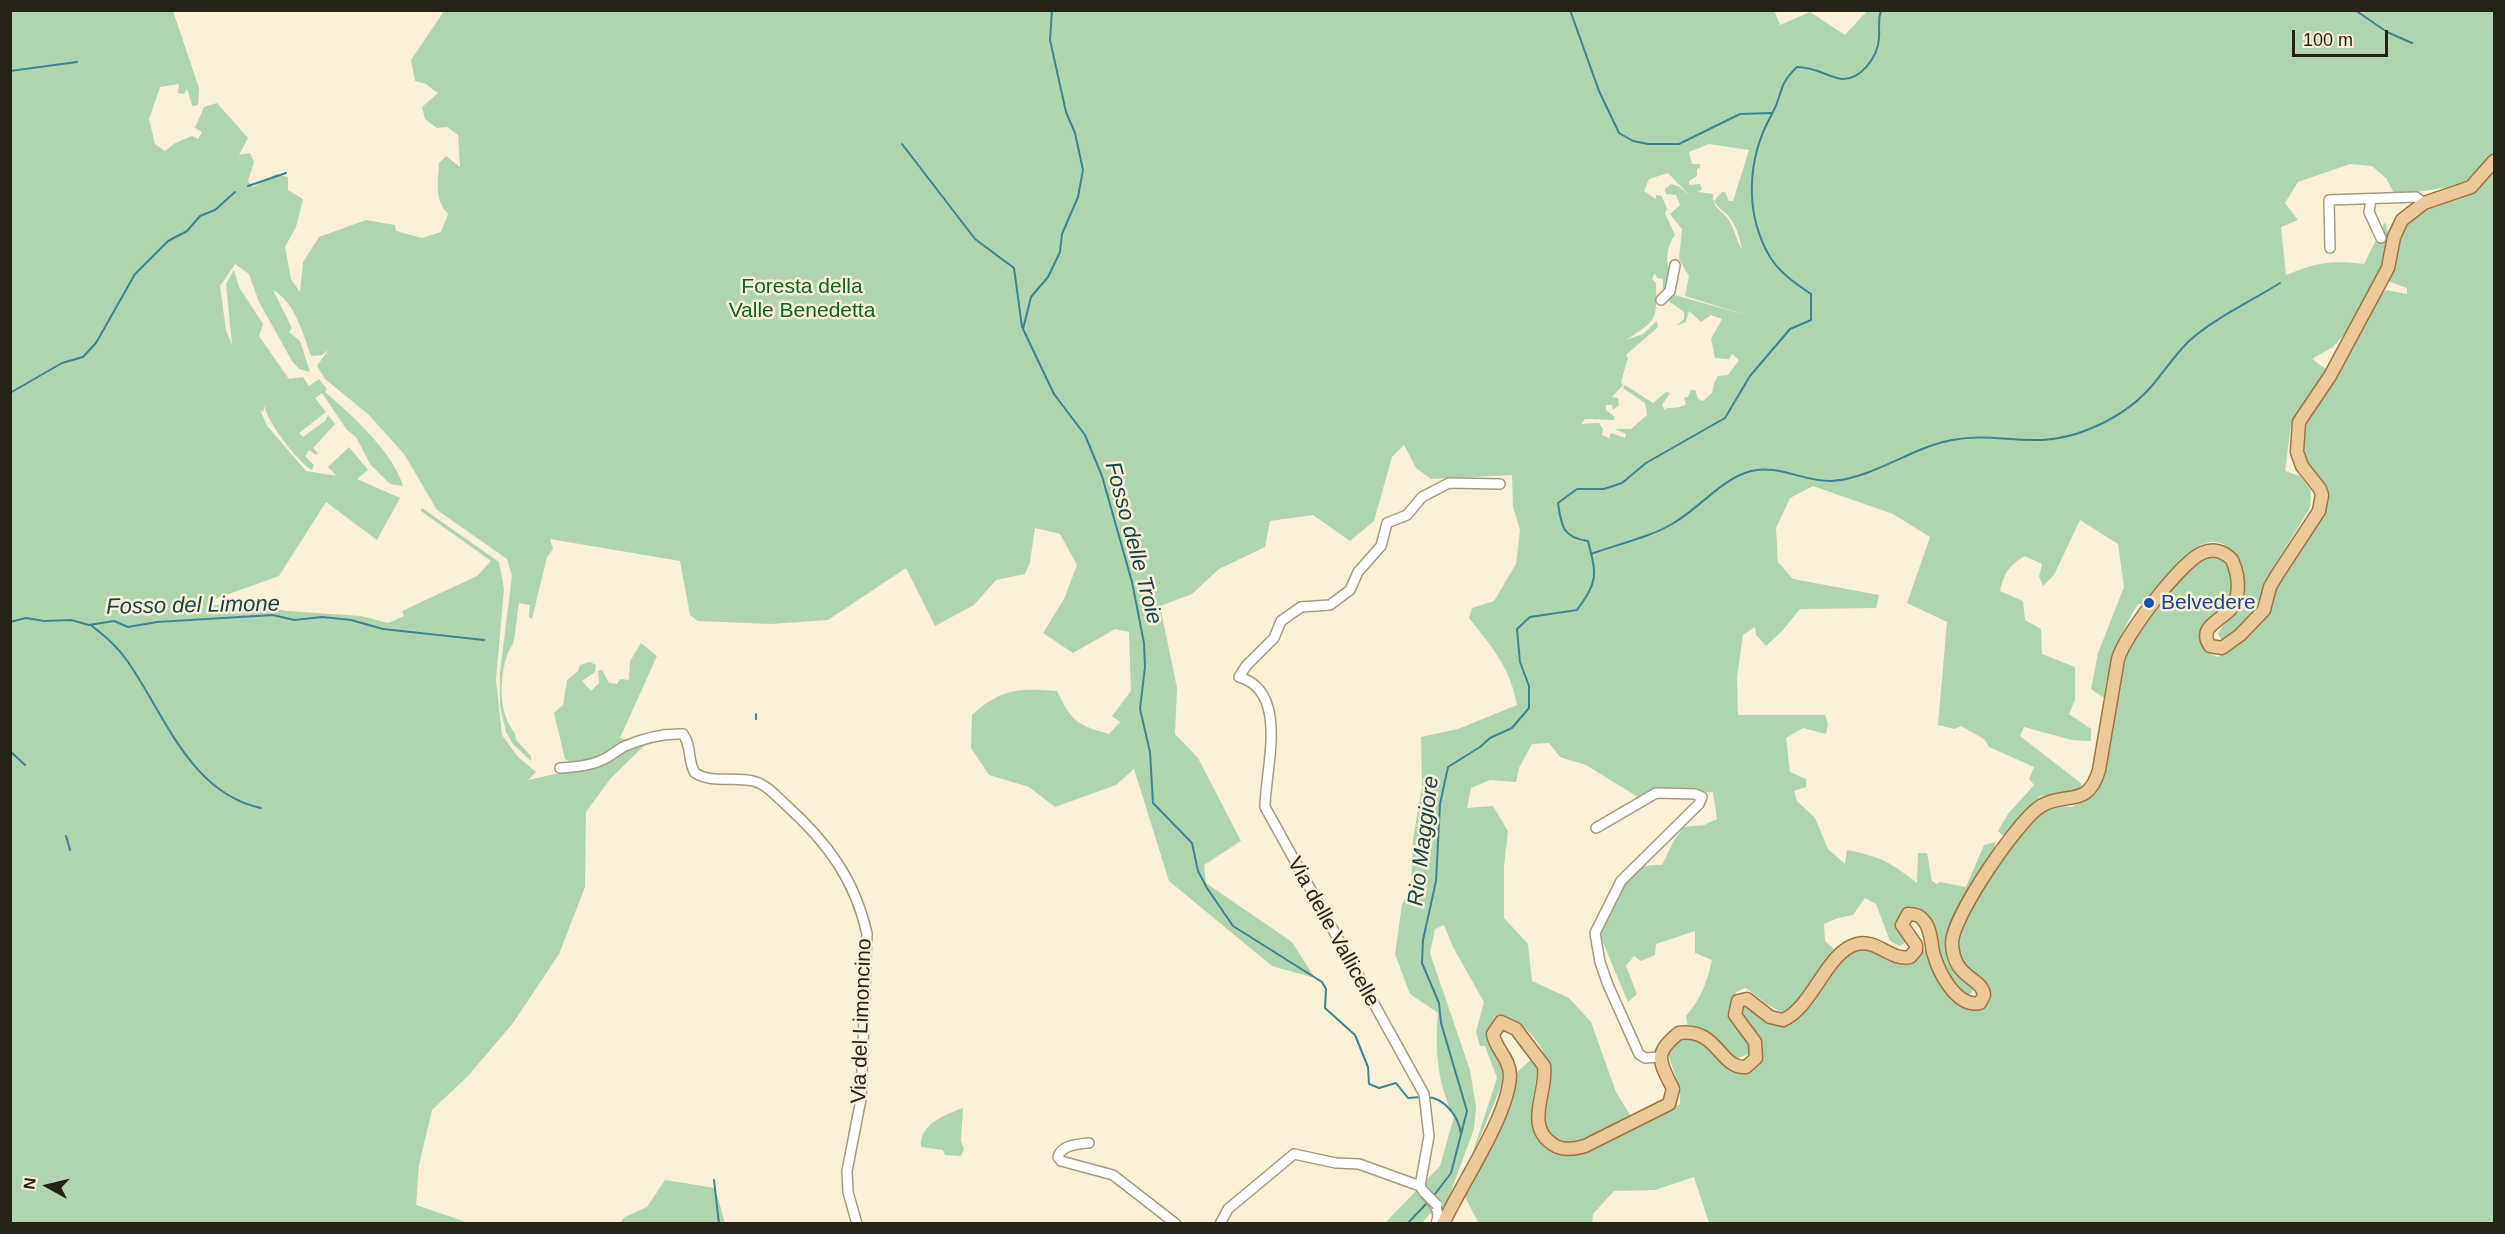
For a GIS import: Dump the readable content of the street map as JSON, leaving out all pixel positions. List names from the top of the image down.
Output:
{
  "streets": {
    "street": ["Via delle Vallicelle", "Via del Limoncino"]
  },
  "water": ["Fosso delle Troie", "Fosso del Limone", "Rio Maggiore"],
  "parks": ["Foresta della Valle Benedetta"],
  "places": ["Belvedere"],
  "scale_bar": "100 m",
  "north": "left"
}
